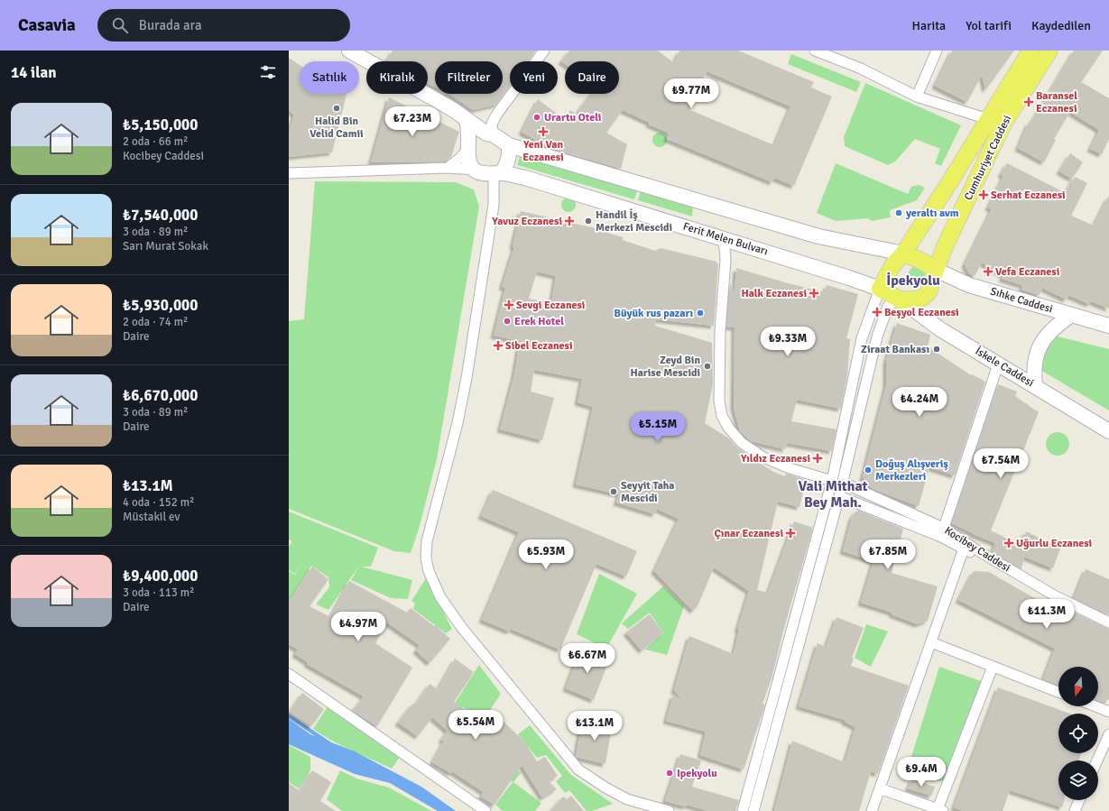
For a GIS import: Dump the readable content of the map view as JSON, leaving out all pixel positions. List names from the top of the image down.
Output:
{
  "streets": {
    "main road": [
      "Cumhuriyet Caddesi",
      "Ferit Melen Bulvarı",
      "Sıhke Caddesi",
      "İskele Caddesi"
    ],
    "street": ["Kocibey Caddesi"]
  },
  "crossings": [
    ["Cumhuriyet Caddesi", "Ferit Melen Bulvarı"],
    ["Cumhuriyet Caddesi", "Sıhke Caddesi"],
    ["Cumhuriyet Caddesi", "İskele Caddesi"],
    ["Ferit Melen Bulvarı", "Sıhke Caddesi"],
    ["Ferit Melen Bulvarı", "İskele Caddesi"],
    ["Sıhke Caddesi", "İskele Caddesi"]
  ],
  "districts": ["İpekyolu", "Vali Mithat Bey Mah."],
  "places": {
    "health": [
      "Baransel Eczanesi",
      "Yeni Van Eczanesi",
      "Serhat Eczanesi",
      "Yavuz Eczanesi",
      "Vefa Eczanesi",
      "Halk Eczanesi",
      "Sevgi Eczanesi",
      "Beşyol Eczanesi",
      "Sibel Eczanesi",
      "Yıldız Eczanesi",
      "Çınar Eczanesi",
      "Uğurlu Eczanesi"
    ],
    "other": [
      "Halid Bin Velid Camii",
      "Urartu Oteli",
      "yeraltı avm",
      "Handil İş Merkezi Mescidi",
      "Büyük rus pazarı",
      "Erek Hotel",
      "Ziraat Bankası",
      "Zeyd Bin Harise Mescidi",
      "Doğuş Alışveriş Merkezleri",
      "Seyyit Taha Mescidi",
      "Ipekyolu"
    ]
  },
  "north": "bottom",
  "page": {
    "header": "Casavia",
    "search": "Burada ara",
    "nav": ["Harita", "Yol tarifi", "Kaydedilen"],
    "heading": "14 ilan",
    "chip": [
      "Satılık",
      "Kiralık",
      "Filtreler",
      "Yeni",
      "Daire"
    ],
    "price": [
      "₺9.77M",
      "₺7.23M",
      "₺9.33M",
      "₺4.24M",
      "₺5.15M",
      "₺7.54M",
      "₺5.93M",
      "₺7.85M",
      "₺11.3M",
      "₺4.97M",
      "₺6.67M",
      "₺5.54M",
      "₺13.1M",
      "₺9.4M"
    ],
    "list": [
      {
        "name": "₺5,150,000",
        "note": "2 oda · 66 m² · Kocibey Caddesi"
      },
      {
        "name": "₺7,540,000",
        "note": "3 oda · 89 m² · Sarı Murat Sokak"
      },
      {
        "name": "₺5,930,000",
        "note": "2 oda · 74 m² · Daire"
      },
      {
        "name": "₺6,670,000",
        "note": "3 oda · 89 m² · Daire"
      },
      {
        "name": "₺13.1M",
        "note": "4 oda · 152 m² · Müstakil ev"
      },
      {
        "name": "₺9,400,000",
        "note": "3 oda · 113 m² · Daire"
      }
    ]
  }
}
